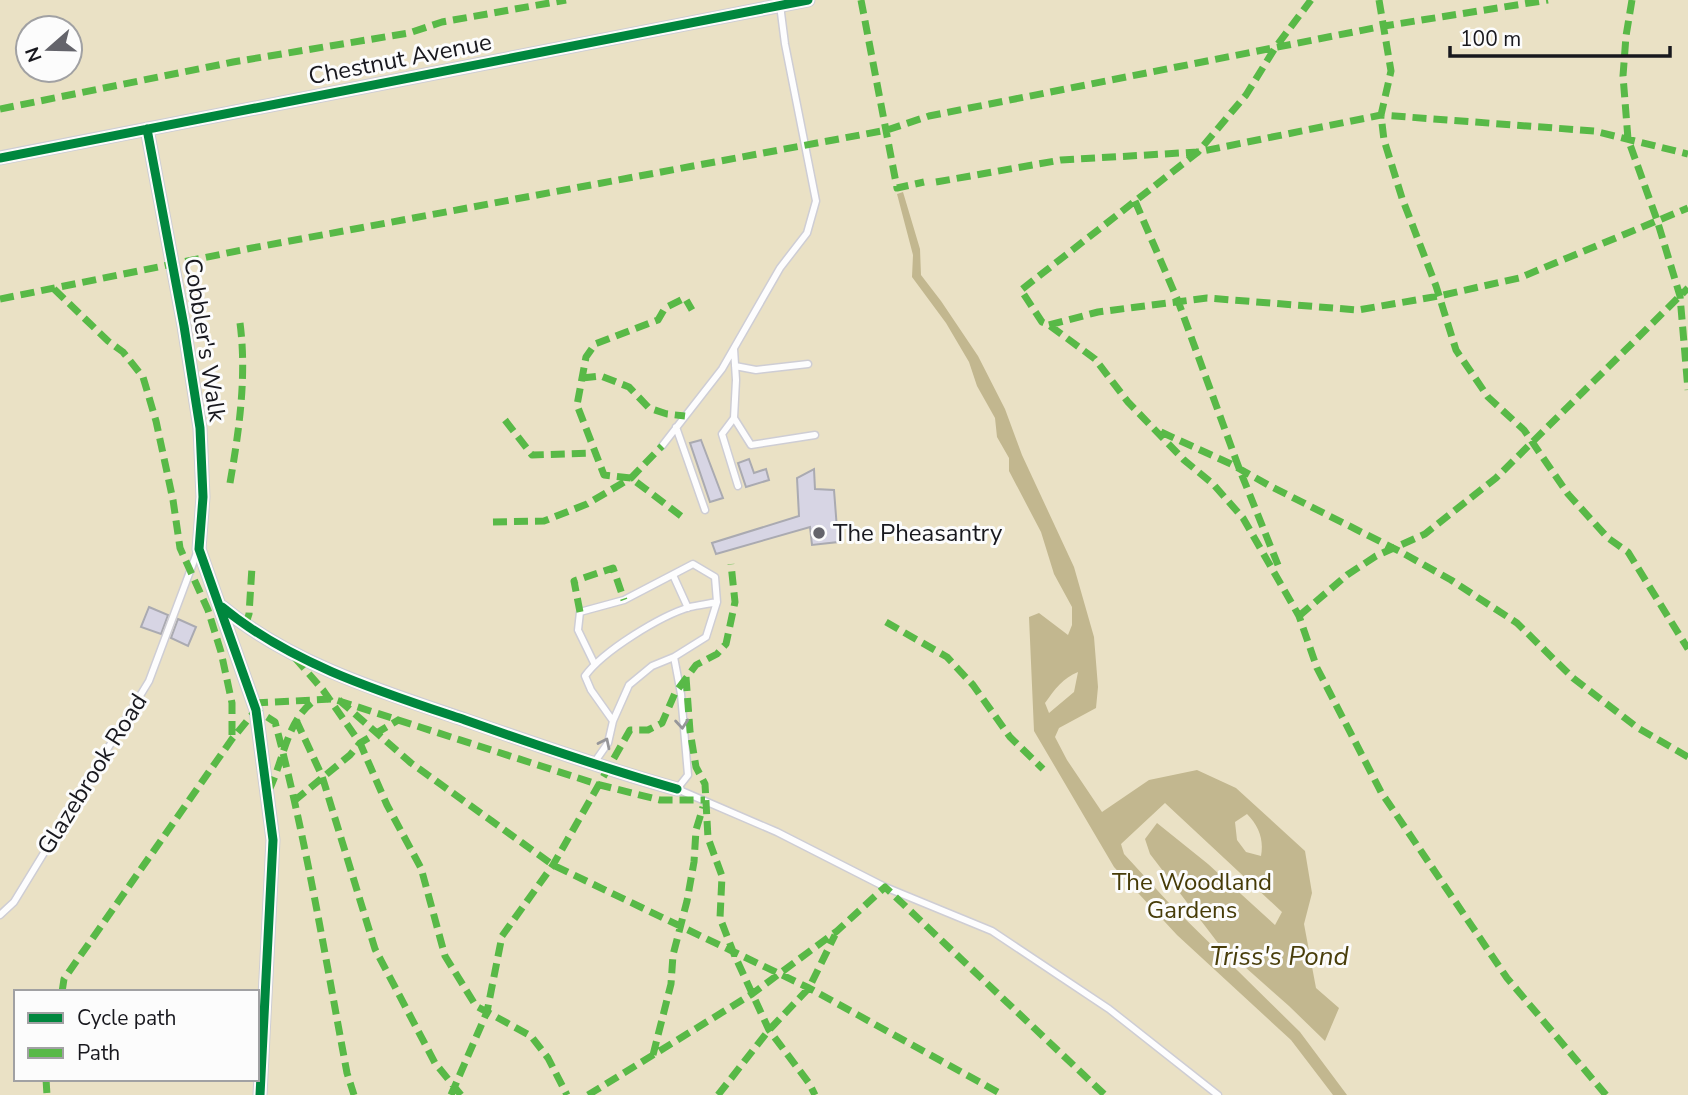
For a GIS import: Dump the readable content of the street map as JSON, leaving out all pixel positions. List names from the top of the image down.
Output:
{
  "streets": {
    "street": ["Chestnut Avenue", "Cobbler's Walk"],
    "lane": ["Glazebrook Road"]
  },
  "crossings": [
    ["Chestnut Avenue", "Cobbler's Walk"],
    ["Cobbler's Walk", "Glazebrook Road"]
  ],
  "water": ["Triss's Pond"],
  "parks": ["The Woodland Gardens"],
  "places": ["The Pheasantry"],
  "legend": ["Cycle path", "Path"],
  "scale_bar": "100 m",
  "north": "left"
}
